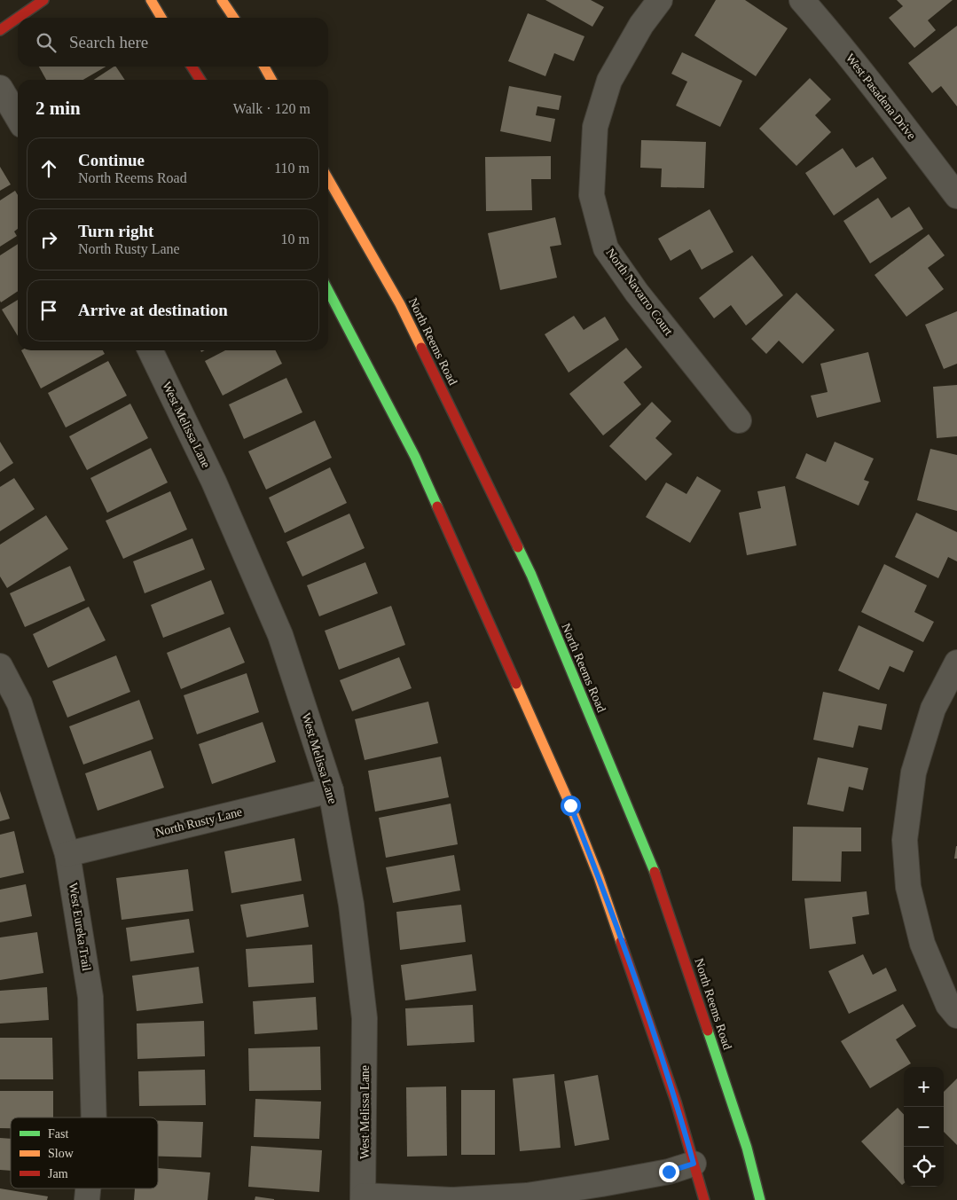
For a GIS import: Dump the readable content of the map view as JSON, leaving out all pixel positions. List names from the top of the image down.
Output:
{
  "streets": {
    "main road": ["North Reems Road"],
    "street": [
      "West Pasadena Drive",
      "North Navarro Court",
      "West Melissa Lane",
      "North Rusty Lane",
      "West Eureka Trail"
    ]
  },
  "crossings": [
    ["West Melissa Lane", "North Rusty Lane"],
    ["North Rusty Lane", "West Eureka Trail"]
  ],
  "legend": ["Fast", "Slow", "Jam"],
  "page": {
    "search": "Search here",
    "heading": ["2 min", "Walk · 120 m"],
    "list": [
      ["Continue", "North Reems Road", "110 m"],
      ["Turn right", "North Rusty Lane", "10 m"],
      "Arrive at destination"
    ],
    "map_buttons": ["+", "−"]
  }
}
